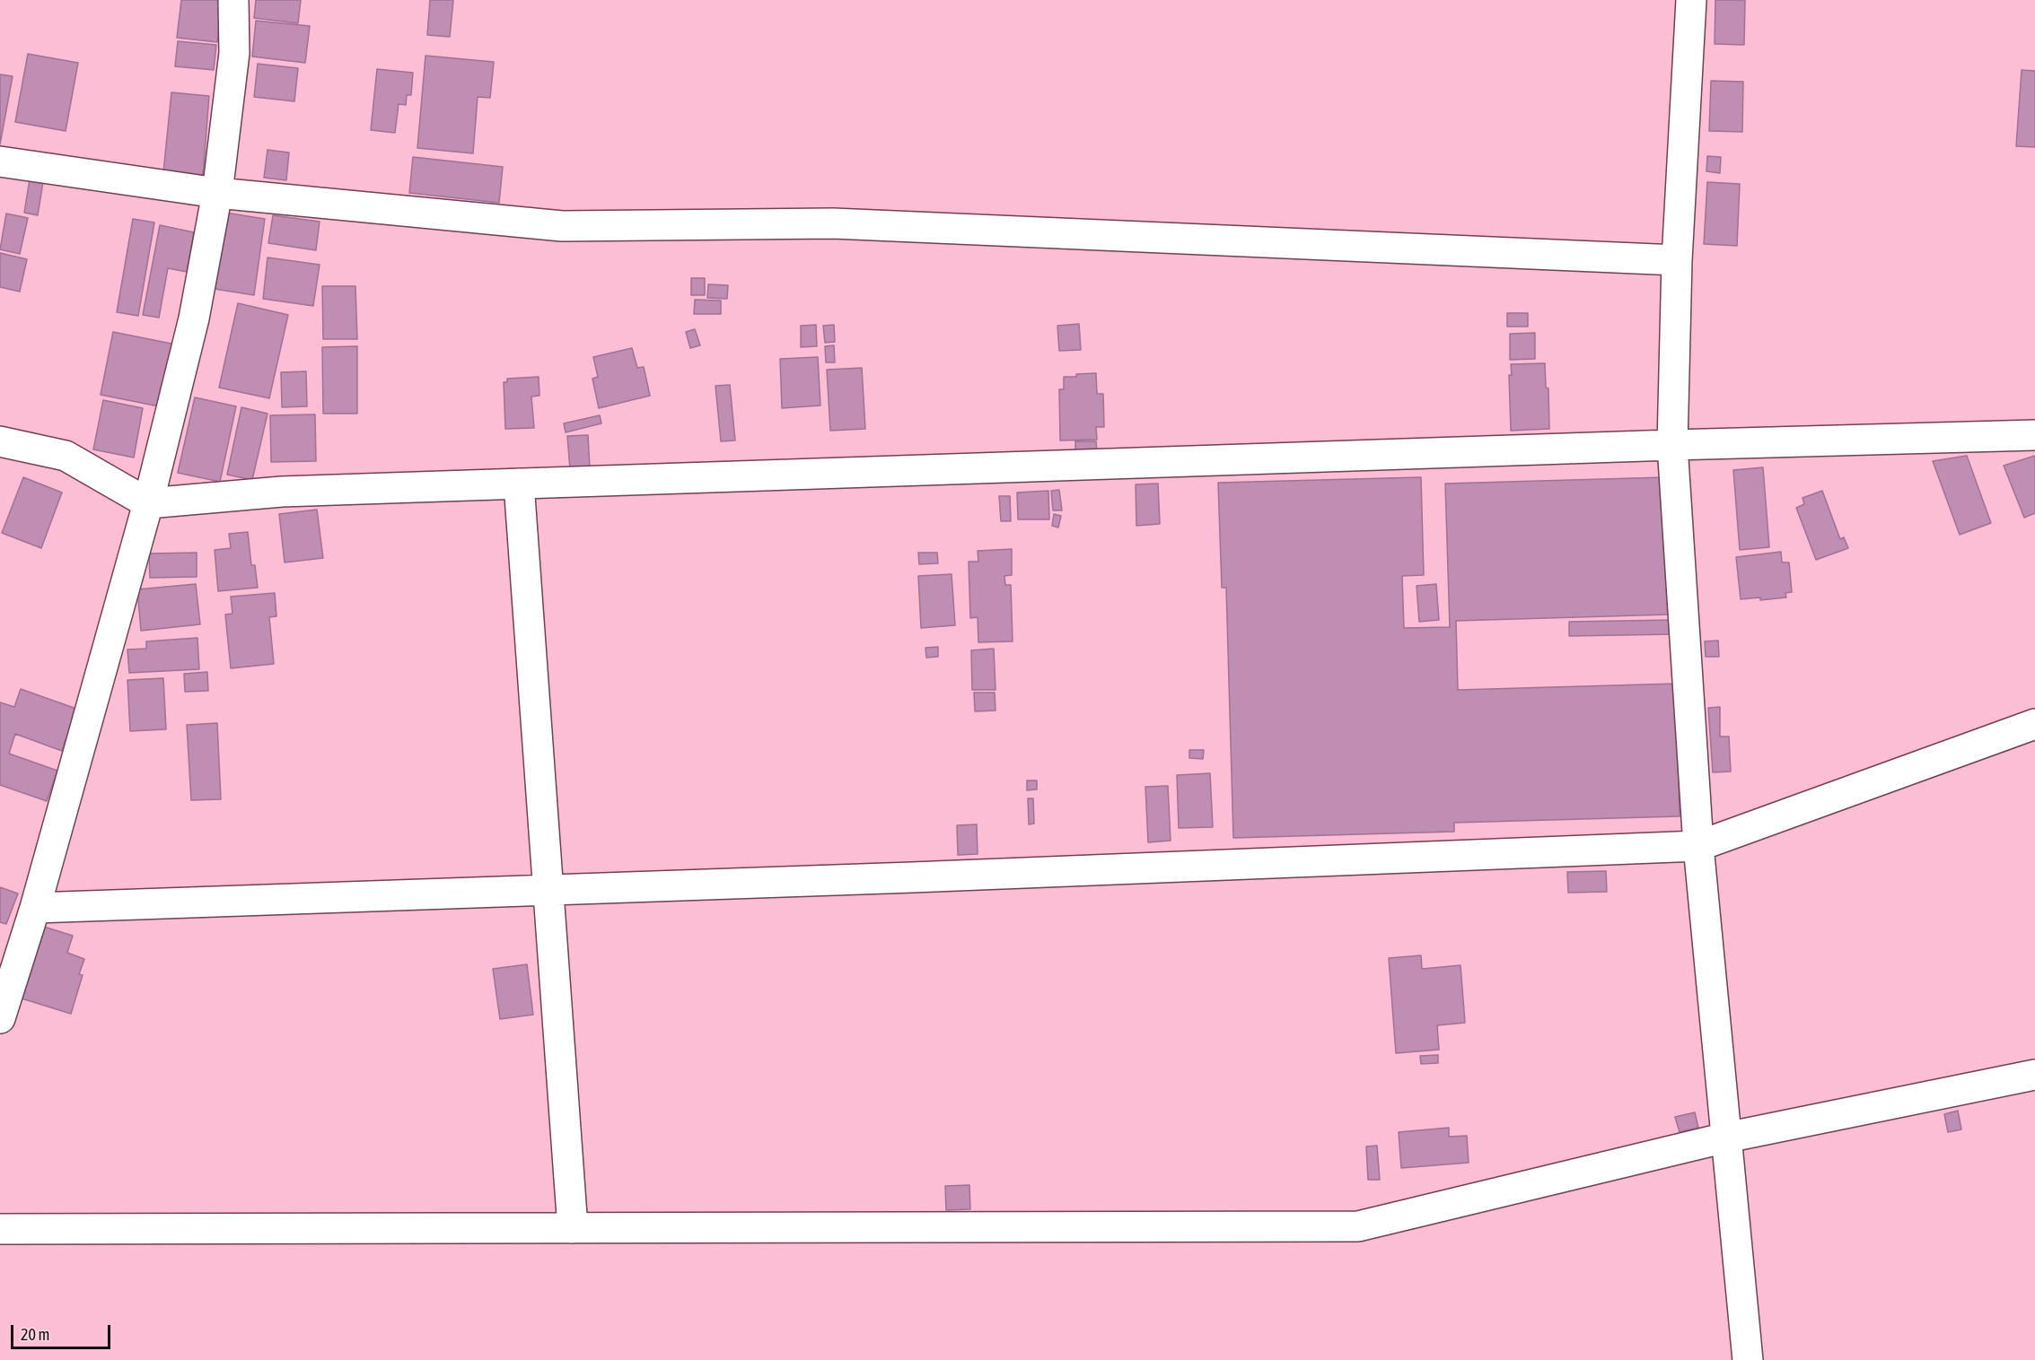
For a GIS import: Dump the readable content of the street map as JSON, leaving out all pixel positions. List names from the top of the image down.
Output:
{
  "scale_bar": "20 m"
}
